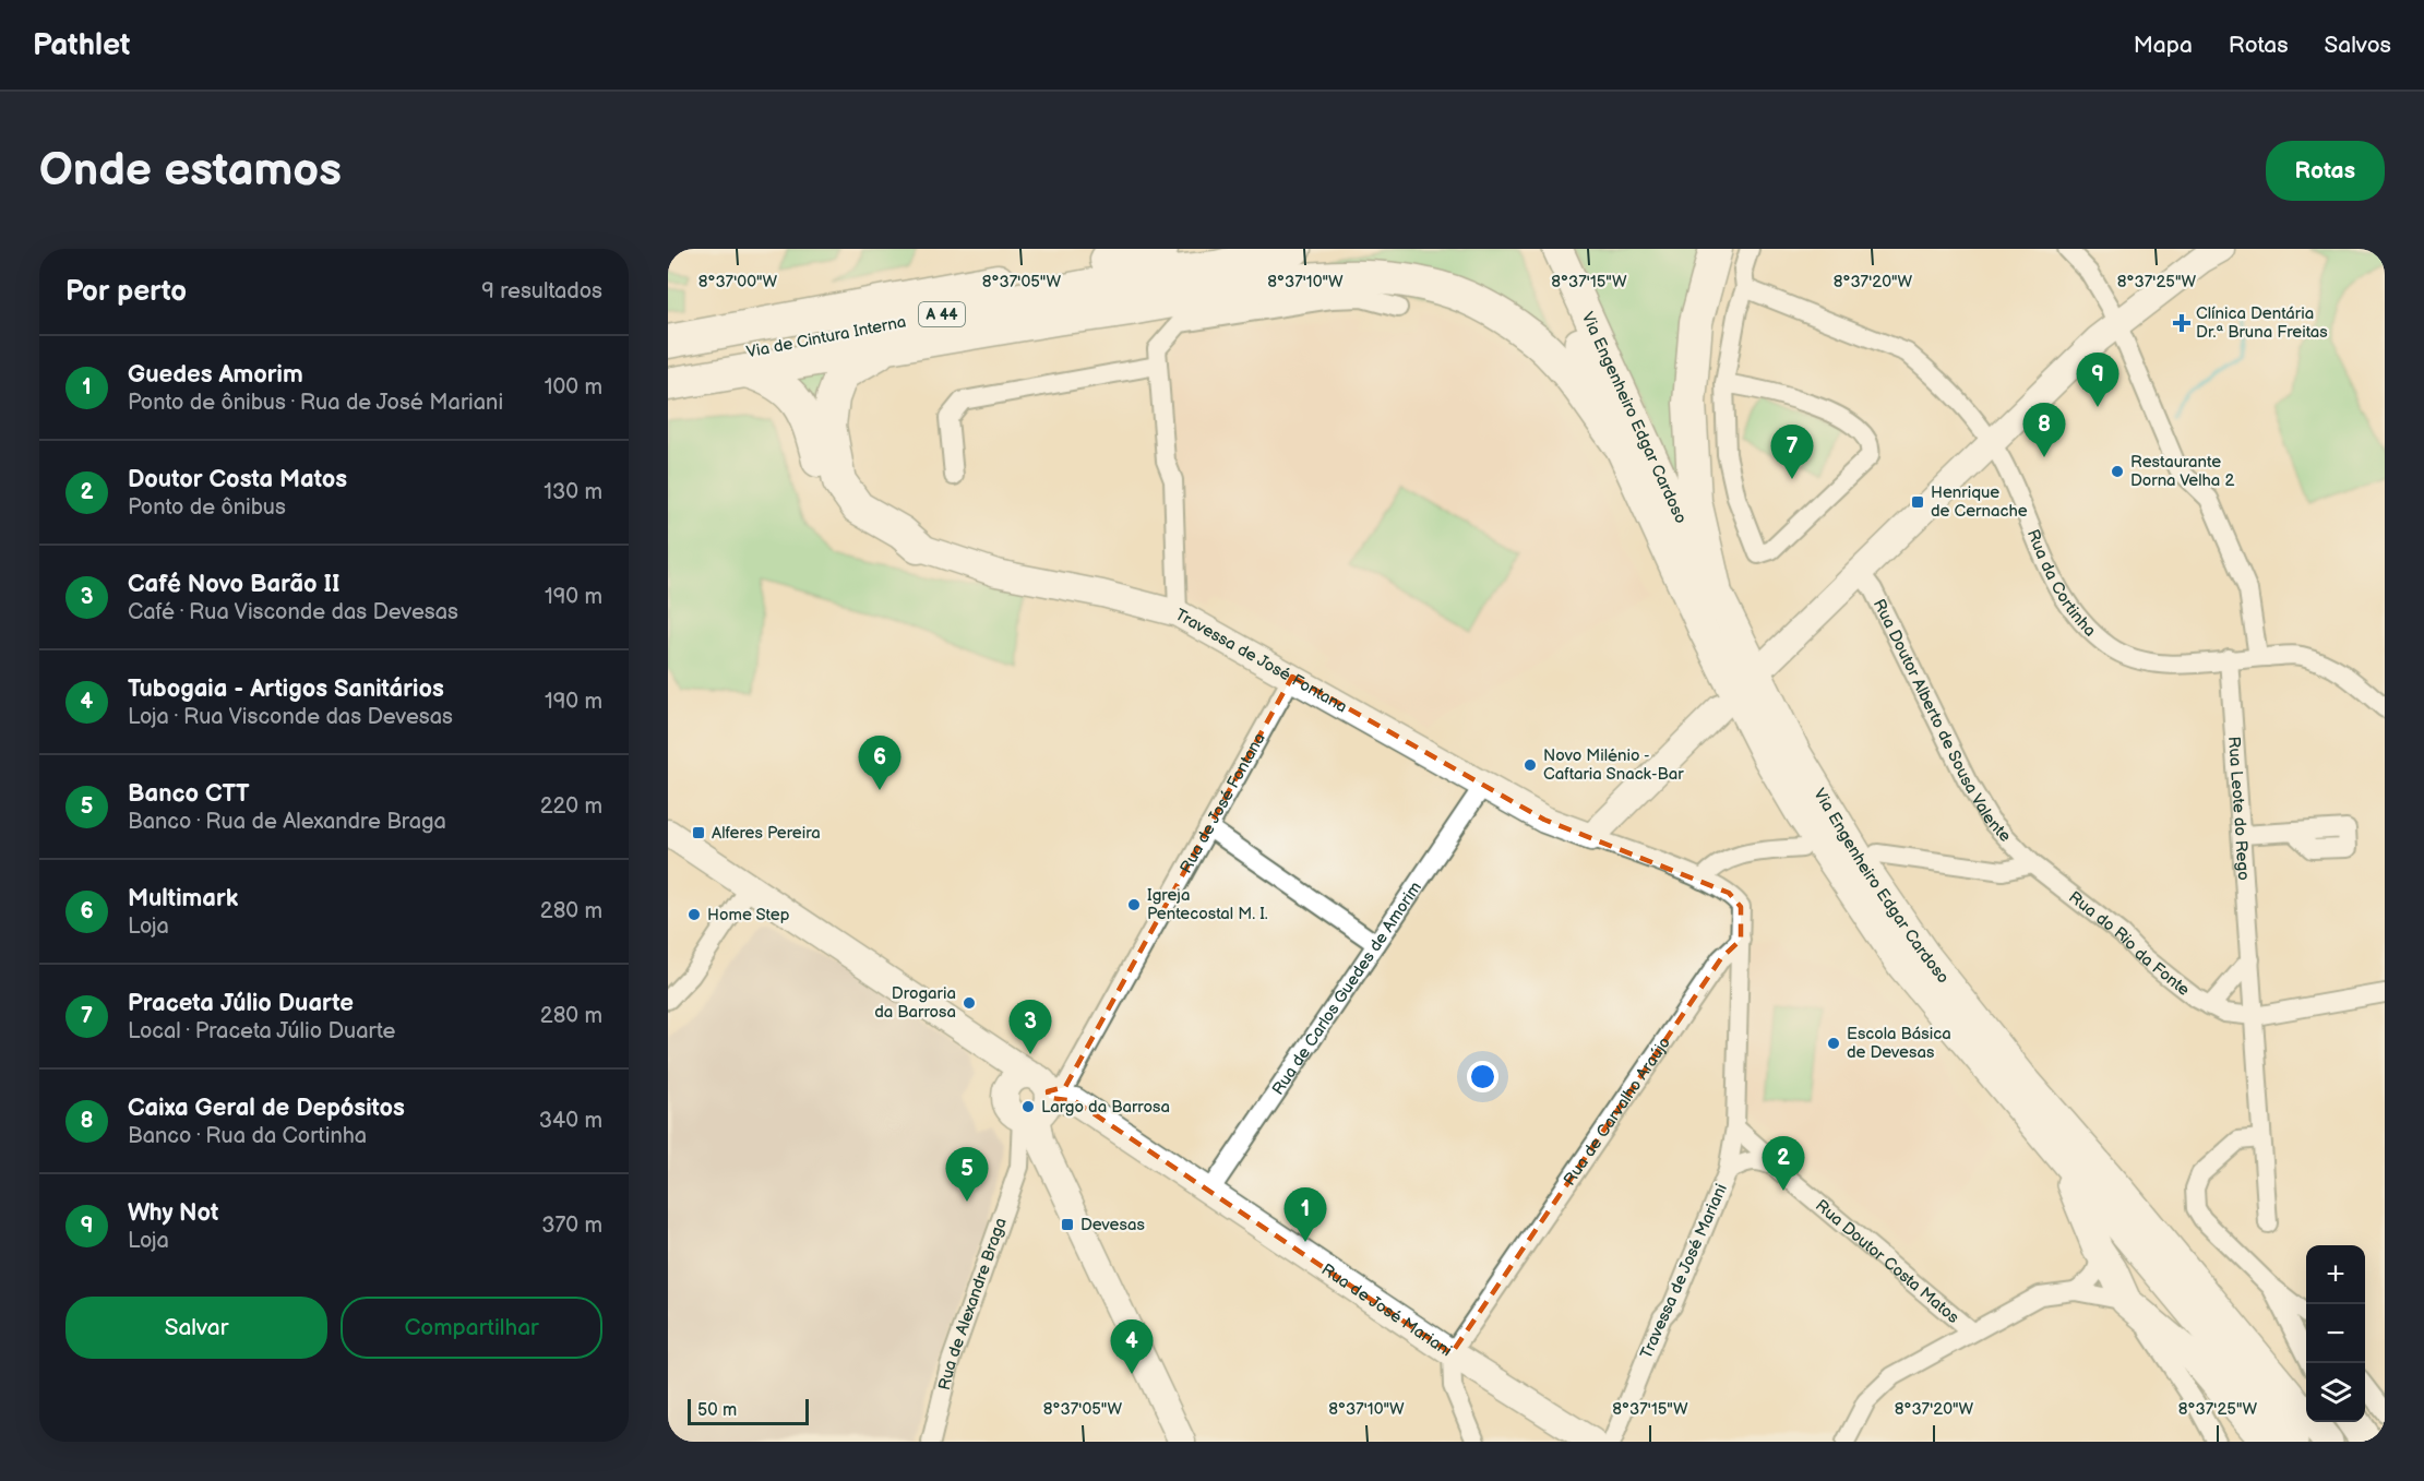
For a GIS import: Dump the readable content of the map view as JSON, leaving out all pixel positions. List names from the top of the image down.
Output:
{
  "streets": {
    "highway": ["A 44", "Via de Cintura Interna"],
    "main road": ["Via Engenheiro Edgar Cardoso"],
    "street": [
      "Rua da Cortinha",
      "Travessa de José Fontana",
      "Rua Doutor Alberto de Sousa Valente",
      "Rua de José Fontana",
      "Rua Leote do Rego",
      "Rua do Rio da Fonte",
      "Rua de Carlos Guedes de Amorim",
      "Rua de Carvalho Araújo",
      "Rua Doutor Costa Matos",
      "Travessa de José Mariani",
      "Rua de Alexandre Braga",
      "Rua de José Mariani"
    ]
  },
  "crossings": [
    ["Rua da Cortinha", "Rua Leote do Rego"],
    ["Travessa de José Fontana", "Rua de José Fontana"],
    ["Travessa de José Fontana", "Rua de Carlos Guedes de Amorim"],
    ["Rua Doutor Alberto de Sousa Valente", "Rua do Rio da Fonte"],
    ["Rua de José Fontana", "Rua de Alexandre Braga"],
    ["Rua de José Fontana", "Rua de José Mariani"],
    ["Rua Leote do Rego", "Rua do Rio da Fonte"],
    ["Rua de Carlos Guedes de Amorim", "Rua de José Mariani"],
    ["Rua de Carvalho Araújo", "Travessa de José Mariani"],
    ["Rua de Carvalho Araújo", "Rua de José Mariani"],
    ["Rua Doutor Costa Matos", "Travessa de José Mariani"],
    ["Rua de Alexandre Braga", "Rua de José Mariani"]
  ],
  "places": {
    "health": ["Clínica Dentária Dr.ª Bruna Freitas"],
    "other": [
      "Restaurante Dorna Velha 2",
      "Novo Milénio - Caftaria Snack-Bar",
      "Igreja Pentecostal M. I.",
      "Home Step",
      "Drogaria da Barrosa",
      "Escola Básica de Devesas",
      "Largo da Barrosa"
    ],
    "transit": ["Henrique de Cernache", "Alferes Pereira", "Devesas"]
  },
  "scale_bar": "50 m",
  "page": {
    "header": "Pathlet",
    "nav": ["Mapa", "Rotas", "Salvos"],
    "buttons": [
      "Rotas",
      ["Salvar", "Compartilhar"]
    ],
    "title": "Onde estamos",
    "heading": ["Por perto", "9 resultados"],
    "list": [
      {
        "mark": "1",
        "name": "Guedes Amorim",
        "note": "Ponto de ônibus · Rua de José Mariani",
        "value": "100 m"
      },
      {
        "mark": "2",
        "name": "Doutor Costa Matos",
        "note": "Ponto de ônibus",
        "value": "130 m"
      },
      {
        "mark": "3",
        "name": "Café Novo Barão II",
        "note": "Café · Rua Visconde das Devesas",
        "value": "190 m"
      },
      {
        "mark": "4",
        "name": "Tubogaia - Artigos Sanitários",
        "note": "Loja · Rua Visconde das Devesas",
        "value": "190 m"
      },
      {
        "mark": "5",
        "name": "Banco CTT",
        "note": "Banco · Rua de Alexandre Braga",
        "value": "220 m"
      },
      {
        "mark": "6",
        "name": "Multimark",
        "note": "Loja",
        "value": "280 m"
      },
      {
        "mark": "7",
        "name": "Praceta Júlio Duarte",
        "note": "Local · Praceta Júlio Duarte",
        "value": "280 m"
      },
      {
        "mark": "8",
        "name": "Caixa Geral de Depósitos",
        "note": "Banco · Rua da Cortinha",
        "value": "340 m"
      },
      {
        "mark": "9",
        "name": "Why Not",
        "note": "Loja",
        "value": "370 m"
      }
    ],
    "pins": [
      "9",
      "8",
      "7",
      "6",
      "3",
      "2",
      "5",
      "1",
      "4"
    ],
    "map_buttons": ["+", "−"],
    "scale": "50 m"
  },
  "coordinates": [
    "8°37'00\"W",
    "8°37'05\"W",
    "8°37'10\"W",
    "8°37'15\"W",
    "8°37'20\"W",
    "8°37'25\"W"
  ]
}
